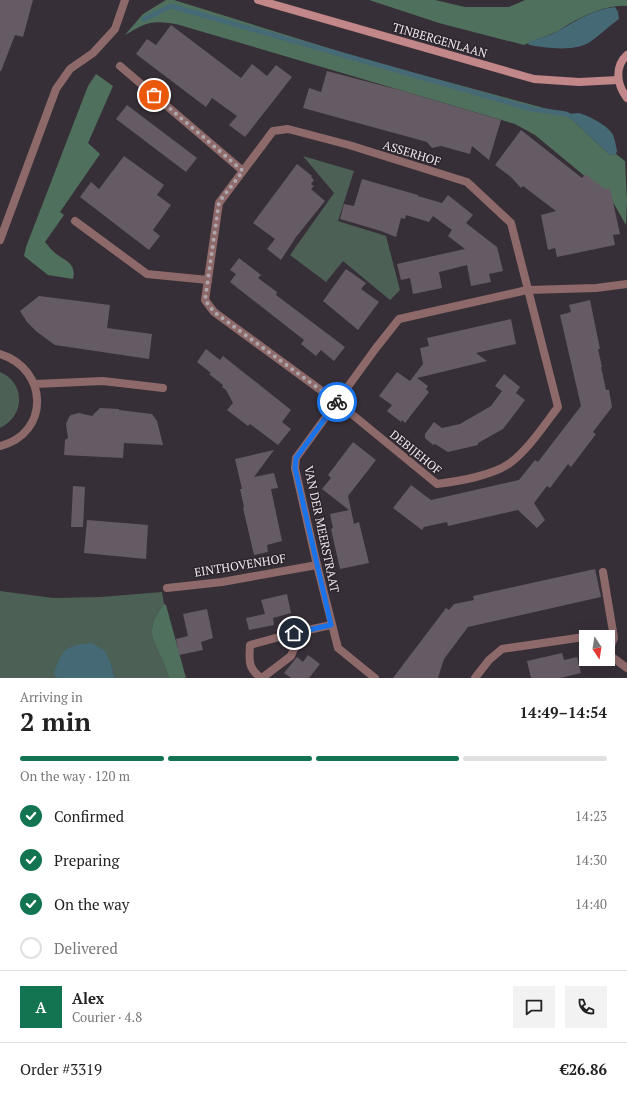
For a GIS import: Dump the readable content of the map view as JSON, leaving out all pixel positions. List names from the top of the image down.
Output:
{
  "streets": {
    "street": [
      "TINBERGENLAAN",
      "ASSERHOF",
      "DEBIJEHOF",
      "VAN DER MEERSTRAAT",
      "EINTHOVENHOF"
    ]
  },
  "crossings": [
    ["ASSERHOF", "DEBIJEHOF"],
    ["ASSERHOF", "VAN DER MEERSTRAAT"],
    ["DEBIJEHOF", "VAN DER MEERSTRAAT"],
    ["VAN DER MEERSTRAAT", "EINTHOVENHOF"]
  ],
  "north": "bottom",
  "page": {
    "heading": ["2 min", "Arriving in", "14:49–14:54"],
    "panel": [
      "Alex",
      "Courier · 4.8",
      "Order #3319",
      "€26.86"
    ],
    "bar": "On the way · 120 m",
    "list": [
      ["Confirmed", "14:23"],
      ["Preparing", "14:30"],
      ["On the way", "14:40"],
      "Delivered"
    ],
    "round": "A"
  }
}
